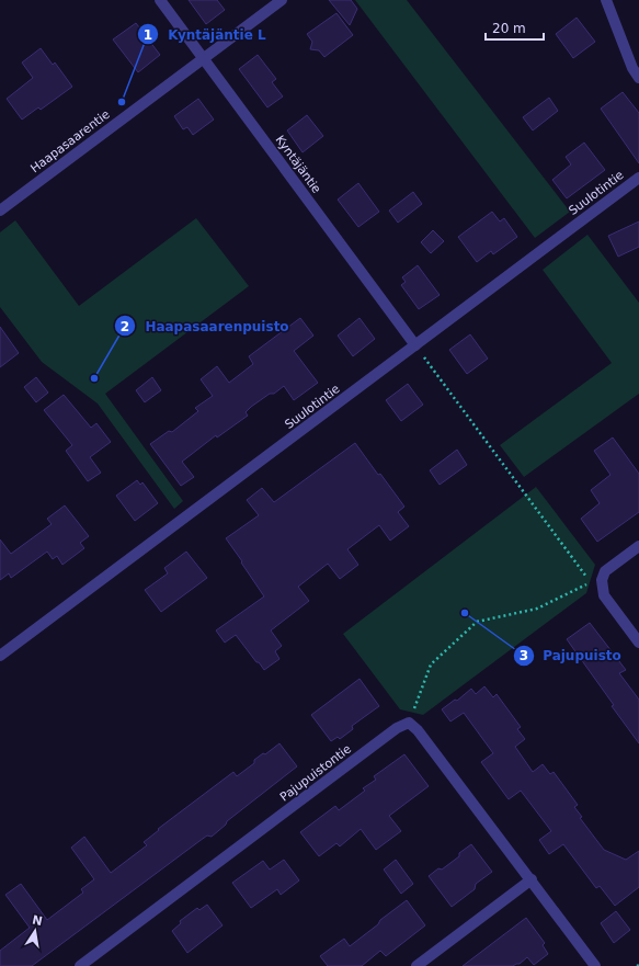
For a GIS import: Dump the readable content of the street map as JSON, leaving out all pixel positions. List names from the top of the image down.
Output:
{
  "streets": {
    "street": [
      "Haapasaarentie",
      "Kyntäjäntie",
      "Suulotintie",
      "Pajupuistontie"
    ]
  },
  "crossings": [
    ["Haapasaarentie", "Kyntäjäntie"],
    ["Kyntäjäntie", "Suulotintie"]
  ],
  "places": ["Kyntäjäntie L", "Haapasaarenpuisto", "Pajupuisto"],
  "scale_bar": "20 m",
  "north": "top"
}
